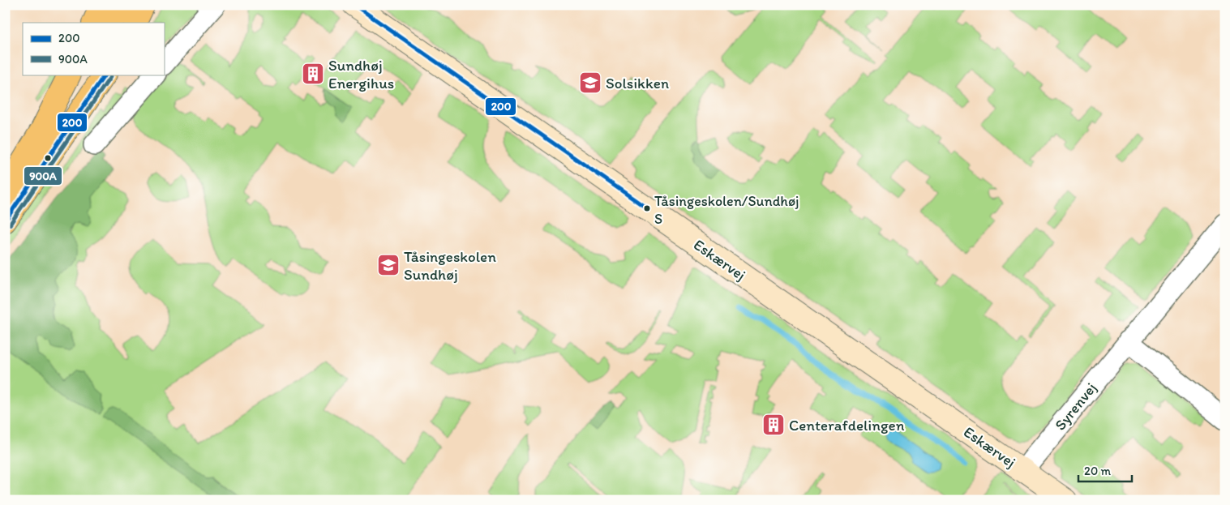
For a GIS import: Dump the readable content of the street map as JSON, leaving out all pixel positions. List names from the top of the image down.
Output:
{
  "streets": {
    "street": ["Eskærvej", "Syrenvej"]
  },
  "crossings": [
    ["Eskærvej", "Syrenvej"]
  ],
  "places": {
    "building": ["Sundhøj Energihus", "Centerafdelingen"],
    "school or university": ["Solsikken", "Tåsingeskolen Sundhøj"],
    "other": ["Tåsingeskolen/Sundhøj S"]
  },
  "lines": ["transit line 200", "transit line 900A"],
  "legend": ["200", "900A"],
  "scale_bar": "20 m"
}
